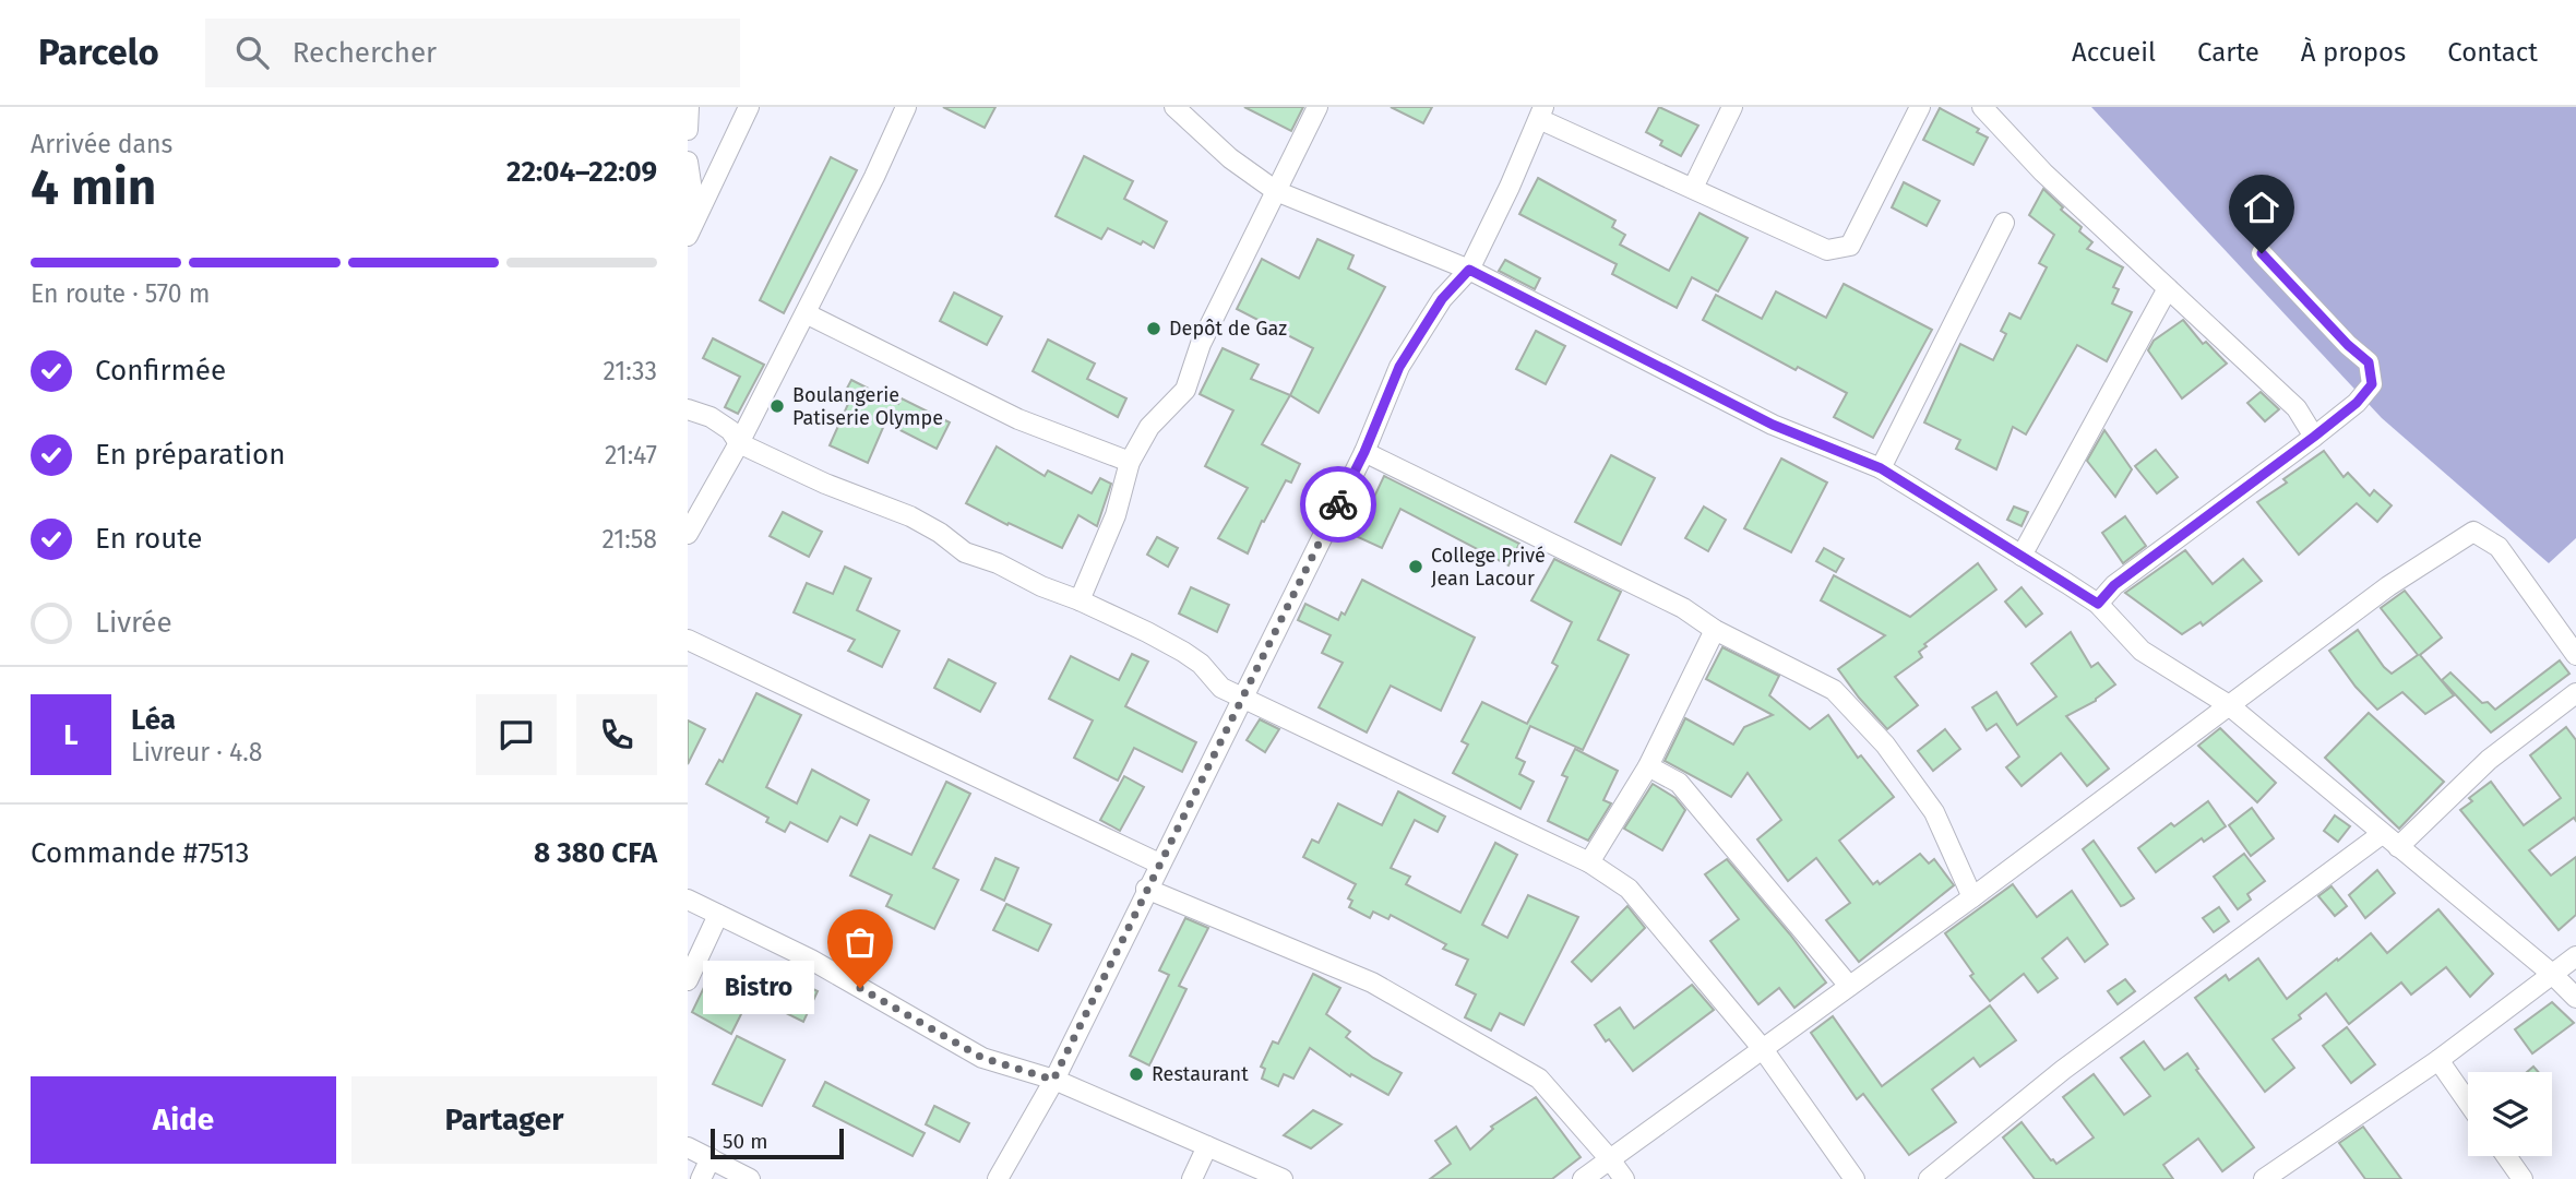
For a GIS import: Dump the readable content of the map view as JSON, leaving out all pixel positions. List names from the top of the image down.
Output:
{
  "places": [
    "Depôt de Gaz",
    "Boulangerie Patiserie Olympe",
    "College Privé Jean Lacour",
    "Bistro",
    "Restaurant"
  ],
  "scale_bar": "50 m",
  "page": {
    "header": "Parcelo",
    "search": "Rechercher",
    "nav": [
      "Accueil",
      "Carte",
      "À propos",
      "Contact"
    ],
    "heading": ["4 min", "Arrivée dans", "22:04–22:09"],
    "panel": [
      "Léa",
      "Livreur · 4.8",
      "Commande #7513",
      "8 380 CFA"
    ],
    "bar": "En route · 570 m",
    "list": [
      ["Confirmée", "21:33"],
      ["En préparation", "21:47"],
      ["En route", "21:58"],
      "Livrée"
    ],
    "round": "L",
    "bubble": "Bistro",
    "buttons": ["Aide", "Partager"],
    "scale": "50 m"
  }
}
